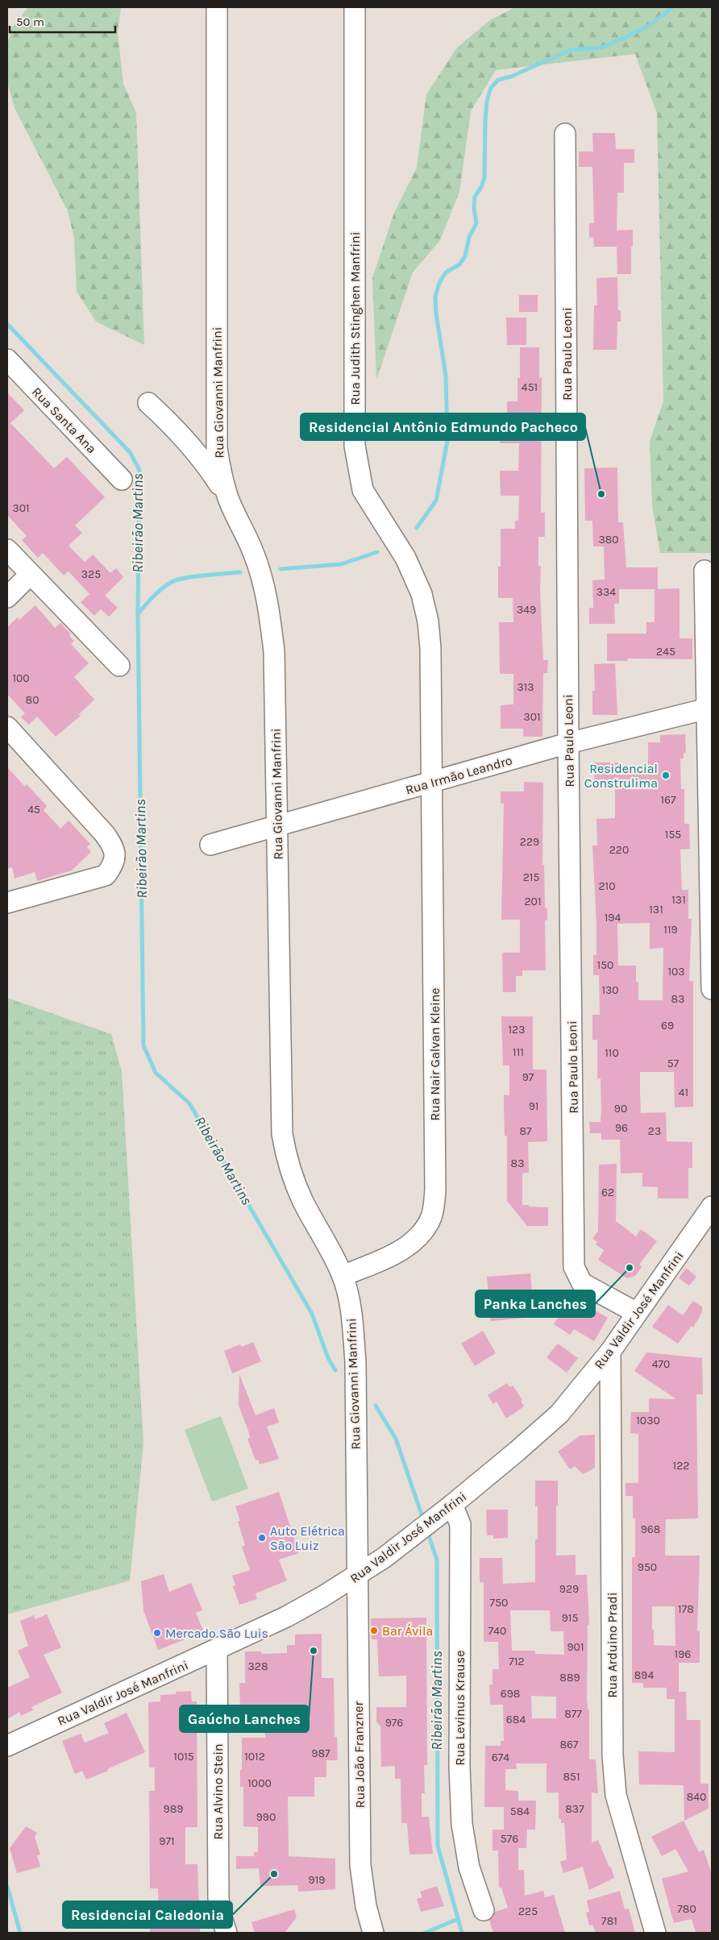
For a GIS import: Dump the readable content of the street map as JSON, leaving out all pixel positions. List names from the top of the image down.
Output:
{
  "streets": {
    "street": [
      "Rua Judith Stinghen Manfrini",
      "Rua Paulo Leoni",
      "Rua Giovanni Manfrini",
      "Rua Santa Ana",
      "Rua Irmão Leandro",
      "Rua Nair Galvan Kleine",
      "Rua Valdir José Manfrini",
      "Rua Arduino Pradi",
      "Rua Levinus Krause",
      "Rua João Franzner",
      "Rua Alvino Stein"
    ]
  },
  "crossings": [
    ["Rua Judith Stinghen Manfrini", "Rua Irmão Leandro"],
    ["Rua Judith Stinghen Manfrini", "Rua Nair Galvan Kleine"],
    ["Rua Paulo Leoni", "Rua Irmão Leandro"],
    ["Rua Paulo Leoni", "Rua Valdir José Manfrini"],
    ["Rua Giovanni Manfrini", "Rua Irmão Leandro"],
    ["Rua Giovanni Manfrini", "Rua Nair Galvan Kleine"],
    ["Rua Giovanni Manfrini", "Rua Valdir José Manfrini"],
    ["Rua Giovanni Manfrini", "Rua João Franzner"],
    ["Rua Irmão Leandro", "Rua Nair Galvan Kleine"],
    ["Rua Valdir José Manfrini", "Rua Arduino Pradi"],
    ["Rua Valdir José Manfrini", "Rua Levinus Krause"],
    ["Rua Valdir José Manfrini", "Rua João Franzner"],
    ["Rua Valdir José Manfrini", "Rua Alvino Stein"]
  ],
  "water": ["Ribeirão Martins"],
  "places": [
    "Residencial Antônio Edmundo Pacheco",
    "Residencial Construlima",
    "Panka Lanches",
    "Auto Elétrica São Luiz",
    "Bar Ávila",
    "Mercado São Luis",
    "Gaúcho Lanches",
    "Residencial Caledonia"
  ],
  "house_numbers": [
    "451",
    "301",
    "380",
    "325",
    "334",
    "349",
    "245",
    "100",
    "313",
    "80",
    "301",
    "167",
    "45",
    "155",
    "229",
    "220",
    "215",
    "210",
    "131",
    "201",
    "131",
    "194",
    "119",
    "150",
    "103",
    "130",
    "83",
    "69",
    "123",
    "111",
    "110",
    "57",
    "97",
    "41",
    "91",
    "90",
    "96",
    "87",
    "23",
    "83",
    "62",
    "470",
    "1030",
    "122",
    "968",
    "950",
    "929",
    "750",
    "178",
    "915",
    "740",
    "901",
    "196",
    "712",
    "328",
    "894",
    "889",
    "698",
    "877",
    "684",
    "976",
    "867",
    "987",
    "1015",
    "1012",
    "674",
    "851",
    "1000",
    "840",
    "989",
    "837",
    "584",
    "990",
    "576",
    "971",
    "919",
    "780",
    "225",
    "781"
  ],
  "scale_bar": "50 m"
}
